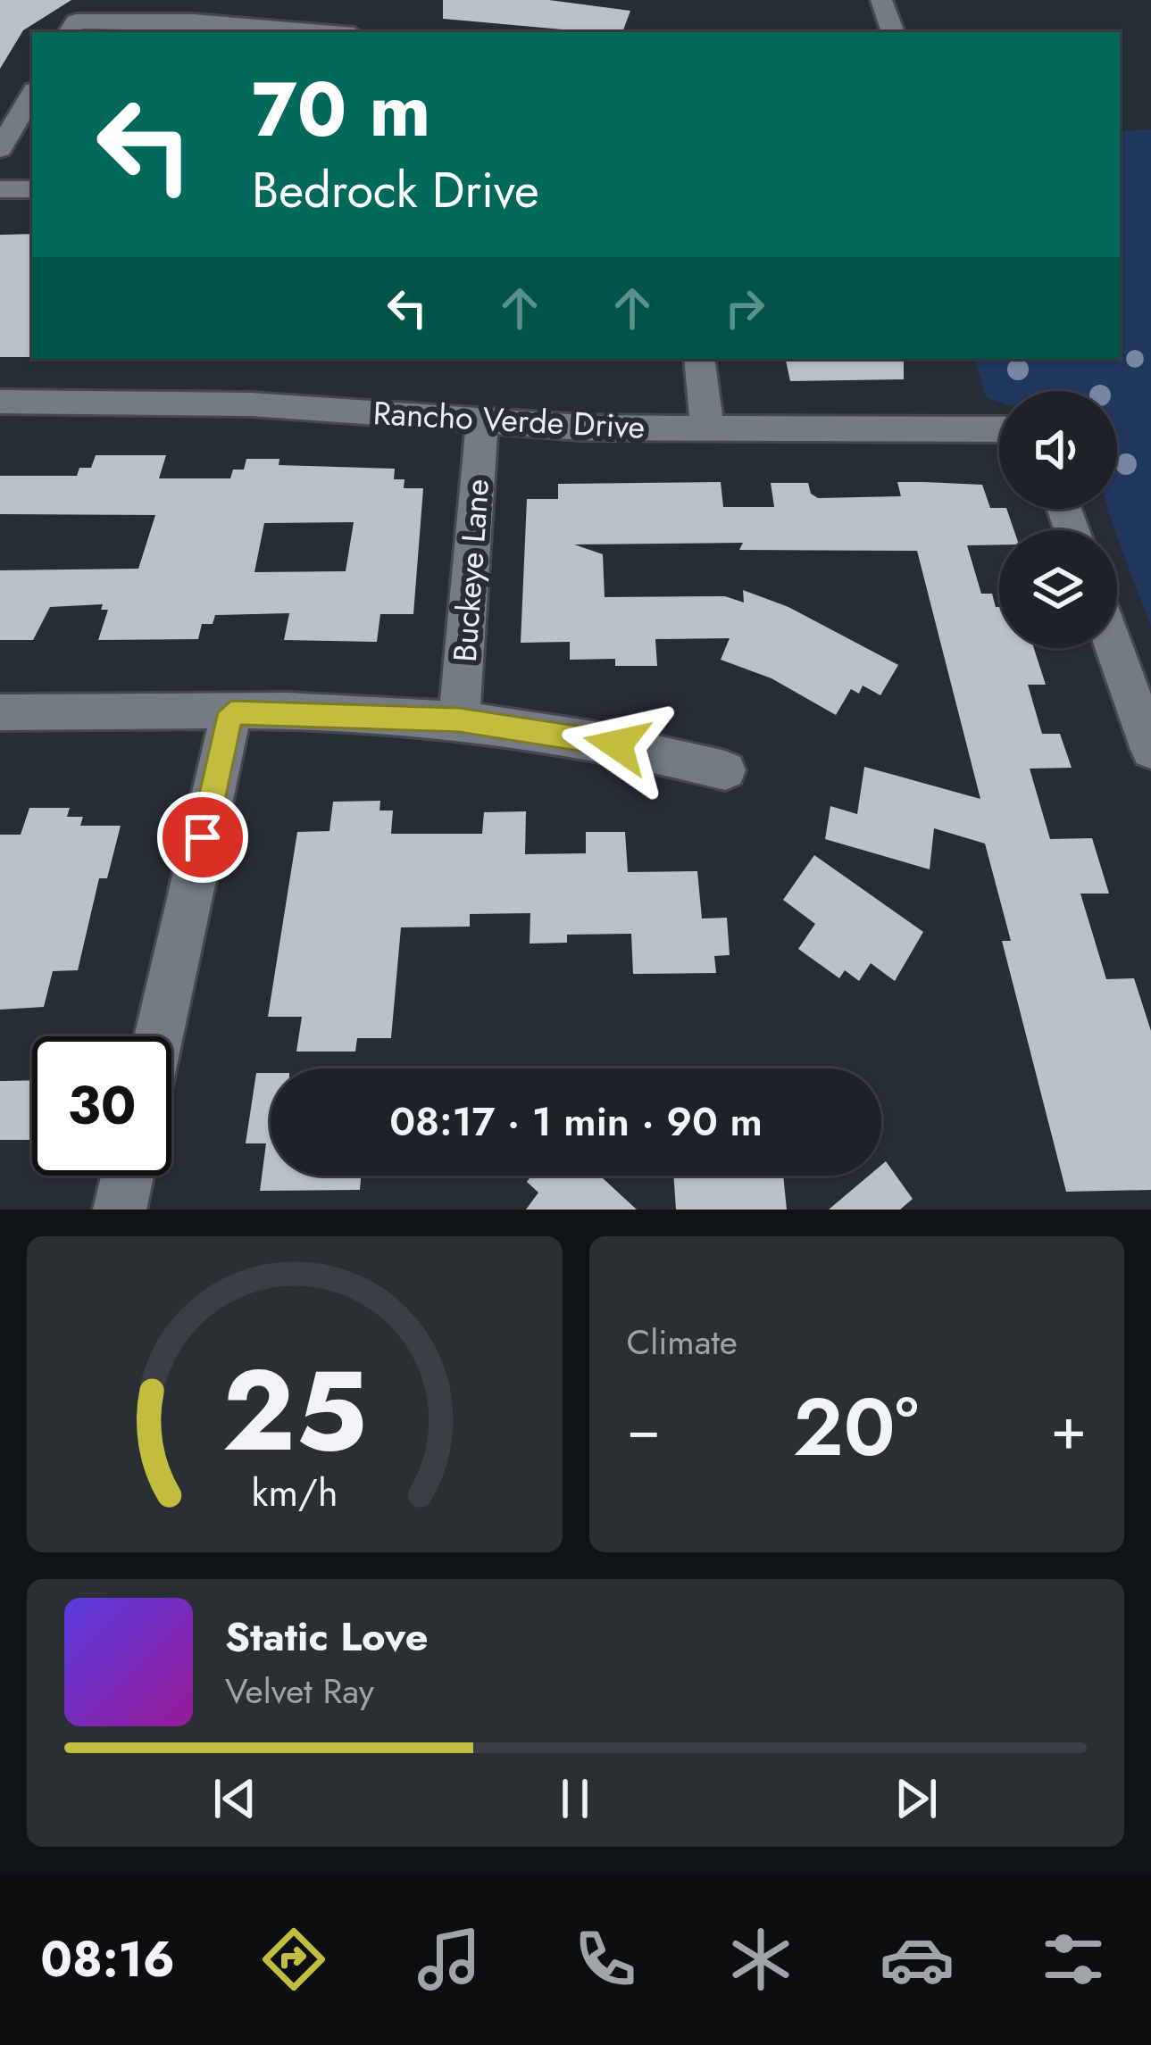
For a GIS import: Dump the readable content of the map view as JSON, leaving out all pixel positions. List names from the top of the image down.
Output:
{
  "streets": {
    "street": ["Rancho Verde Drive", "Buckeye Lane"]
  },
  "crossings": [
    ["Rancho Verde Drive", "Buckeye Lane"]
  ],
  "page": {
    "turn": ["70 m", "Bedrock Drive"],
    "limit": "30",
    "trip": "08:17 · 1 min · 90 m",
    "tile": "Climate",
    "heat": ["−", "20°", "+"],
    "song": ["Static Love", "Velvet Ray"],
    "tabs": "08:16",
    "gauge": ["25", "km/h"]
  }
}
